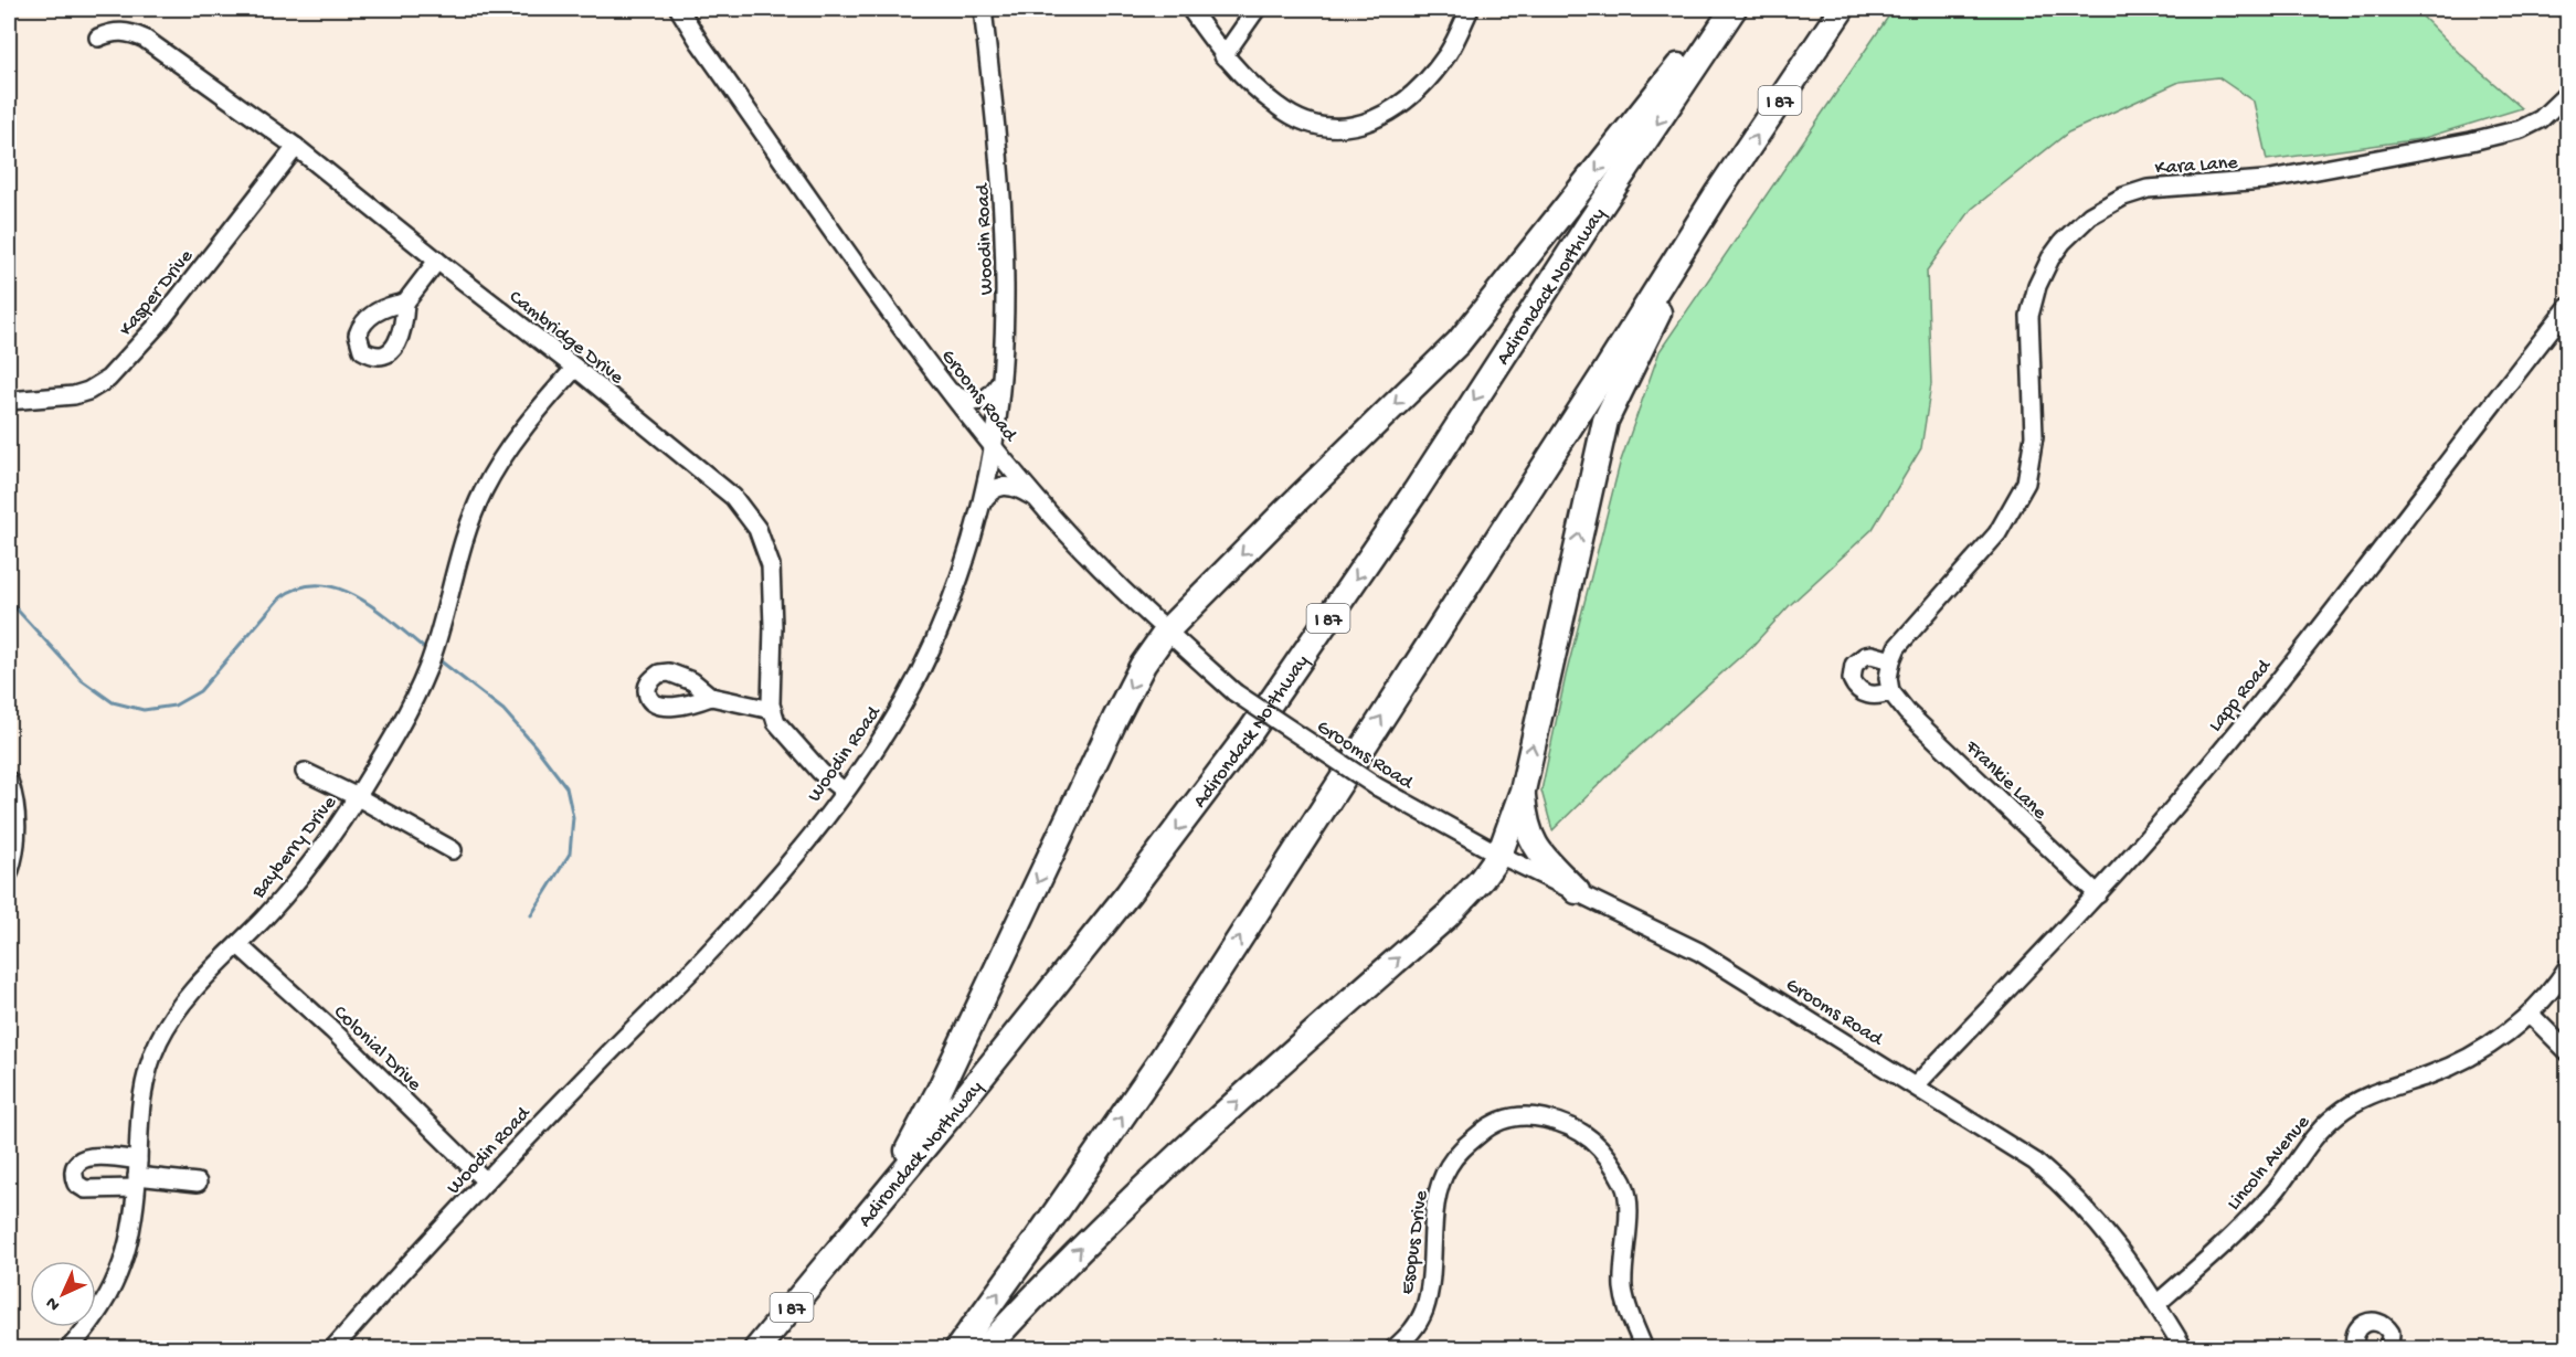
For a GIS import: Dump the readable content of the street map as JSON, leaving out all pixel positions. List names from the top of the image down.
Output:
{
  "streets": {
    "highway": ["I 87", "Adirondack Northway"],
    "street": [
      "Kara Lane",
      "Woodin Road",
      "Kasper Drive",
      "Cambridge Drive",
      "Grooms Road",
      "Lapp Road",
      "Frankie Lane",
      "Bayberry Drive",
      "Colonial Drive",
      "Lincoln Avenue",
      "Esopus Drive"
    ]
  },
  "crossings": [
    ["Kara Lane", "Frankie Lane"],
    ["Woodin Road", "Grooms Road"],
    ["Woodin Road", "Colonial Drive"],
    ["Kasper Drive", "Cambridge Drive"],
    ["Cambridge Drive", "Bayberry Drive"],
    ["Grooms Road", "Lapp Road"],
    ["Grooms Road", "Lincoln Avenue"],
    ["Lapp Road", "Frankie Lane"],
    ["Bayberry Drive", "Colonial Drive"]
  ],
  "north": "bottom left"
}
